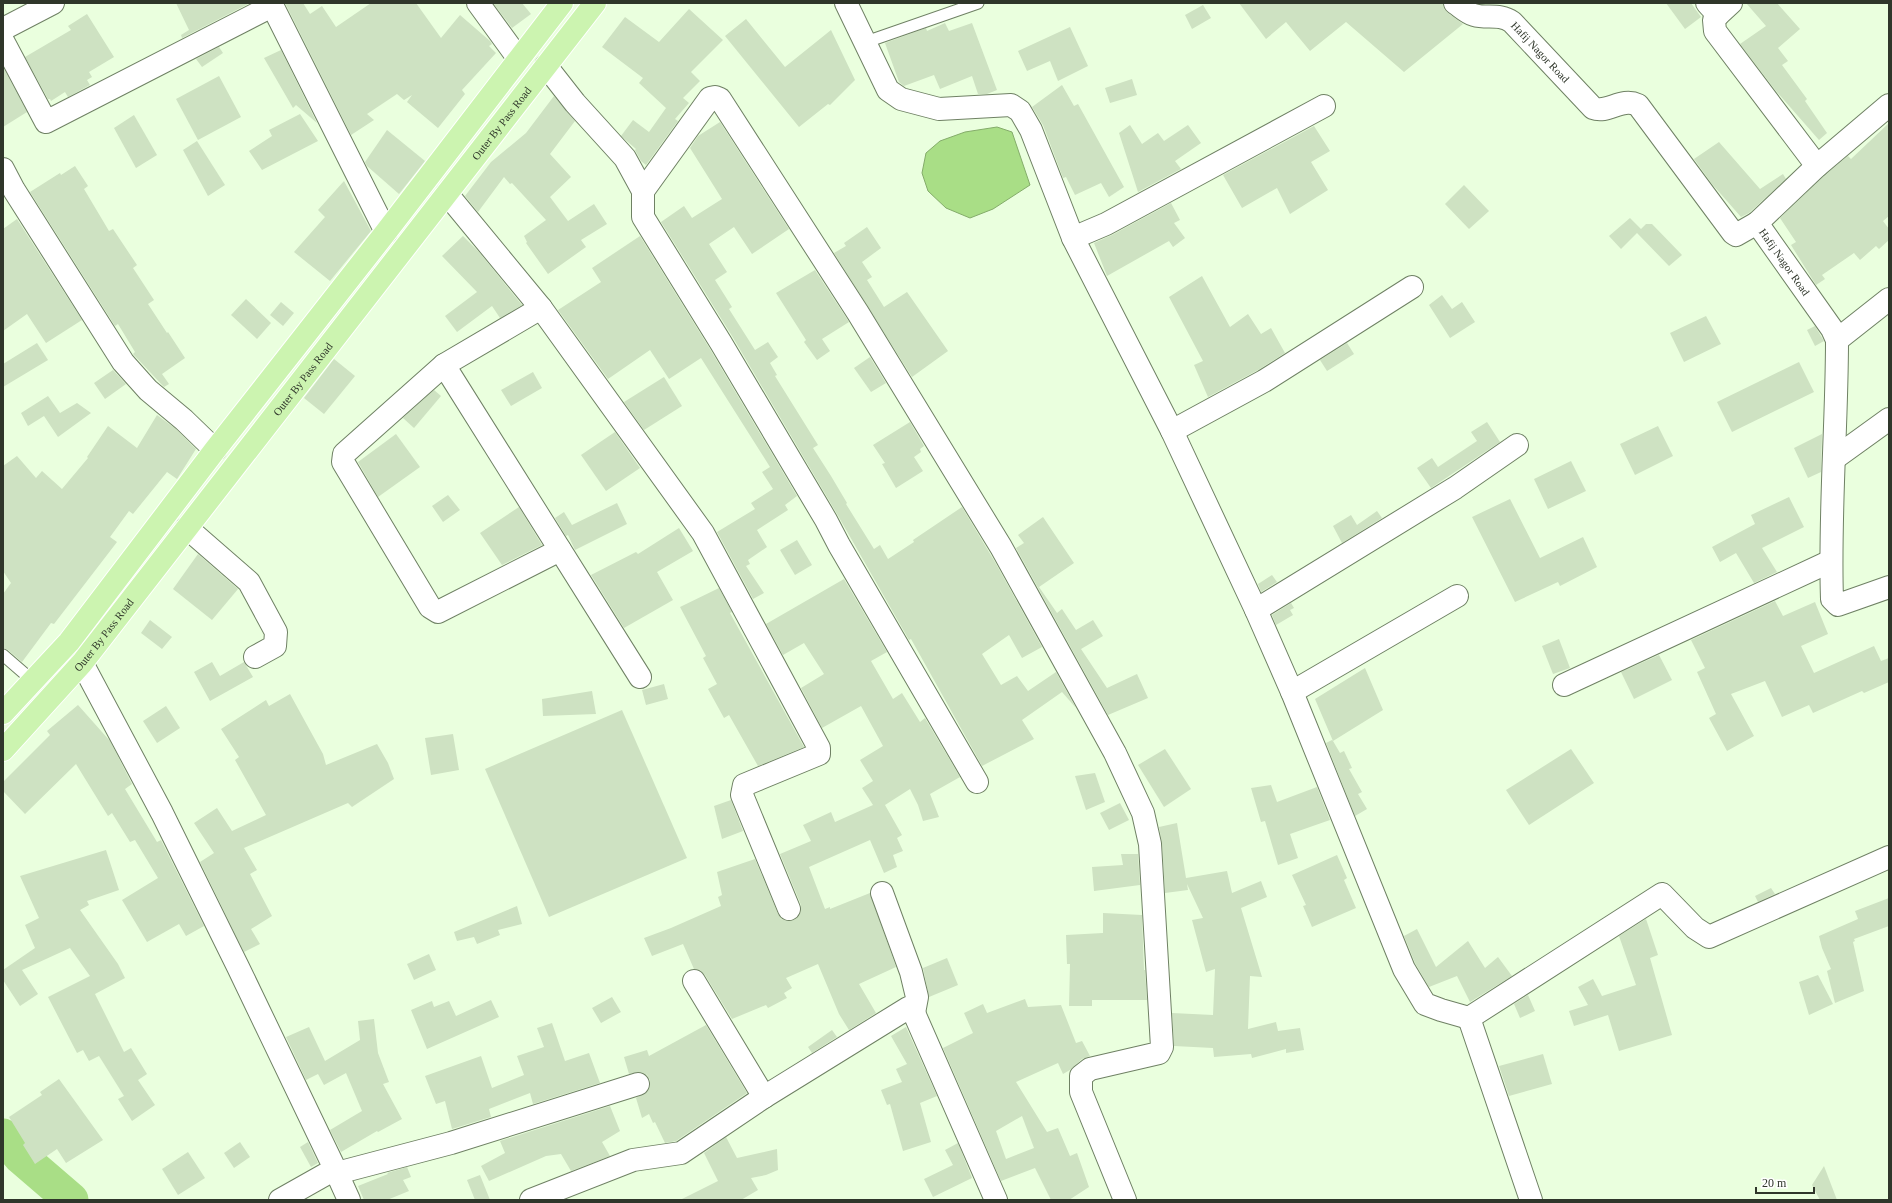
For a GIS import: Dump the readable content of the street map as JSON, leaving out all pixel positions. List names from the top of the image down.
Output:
{
  "streets": {
    "main road": ["Outer By Pass Road"],
    "street": ["Hafij Nagor Road"]
  },
  "scale_bar": "20 m"
}
